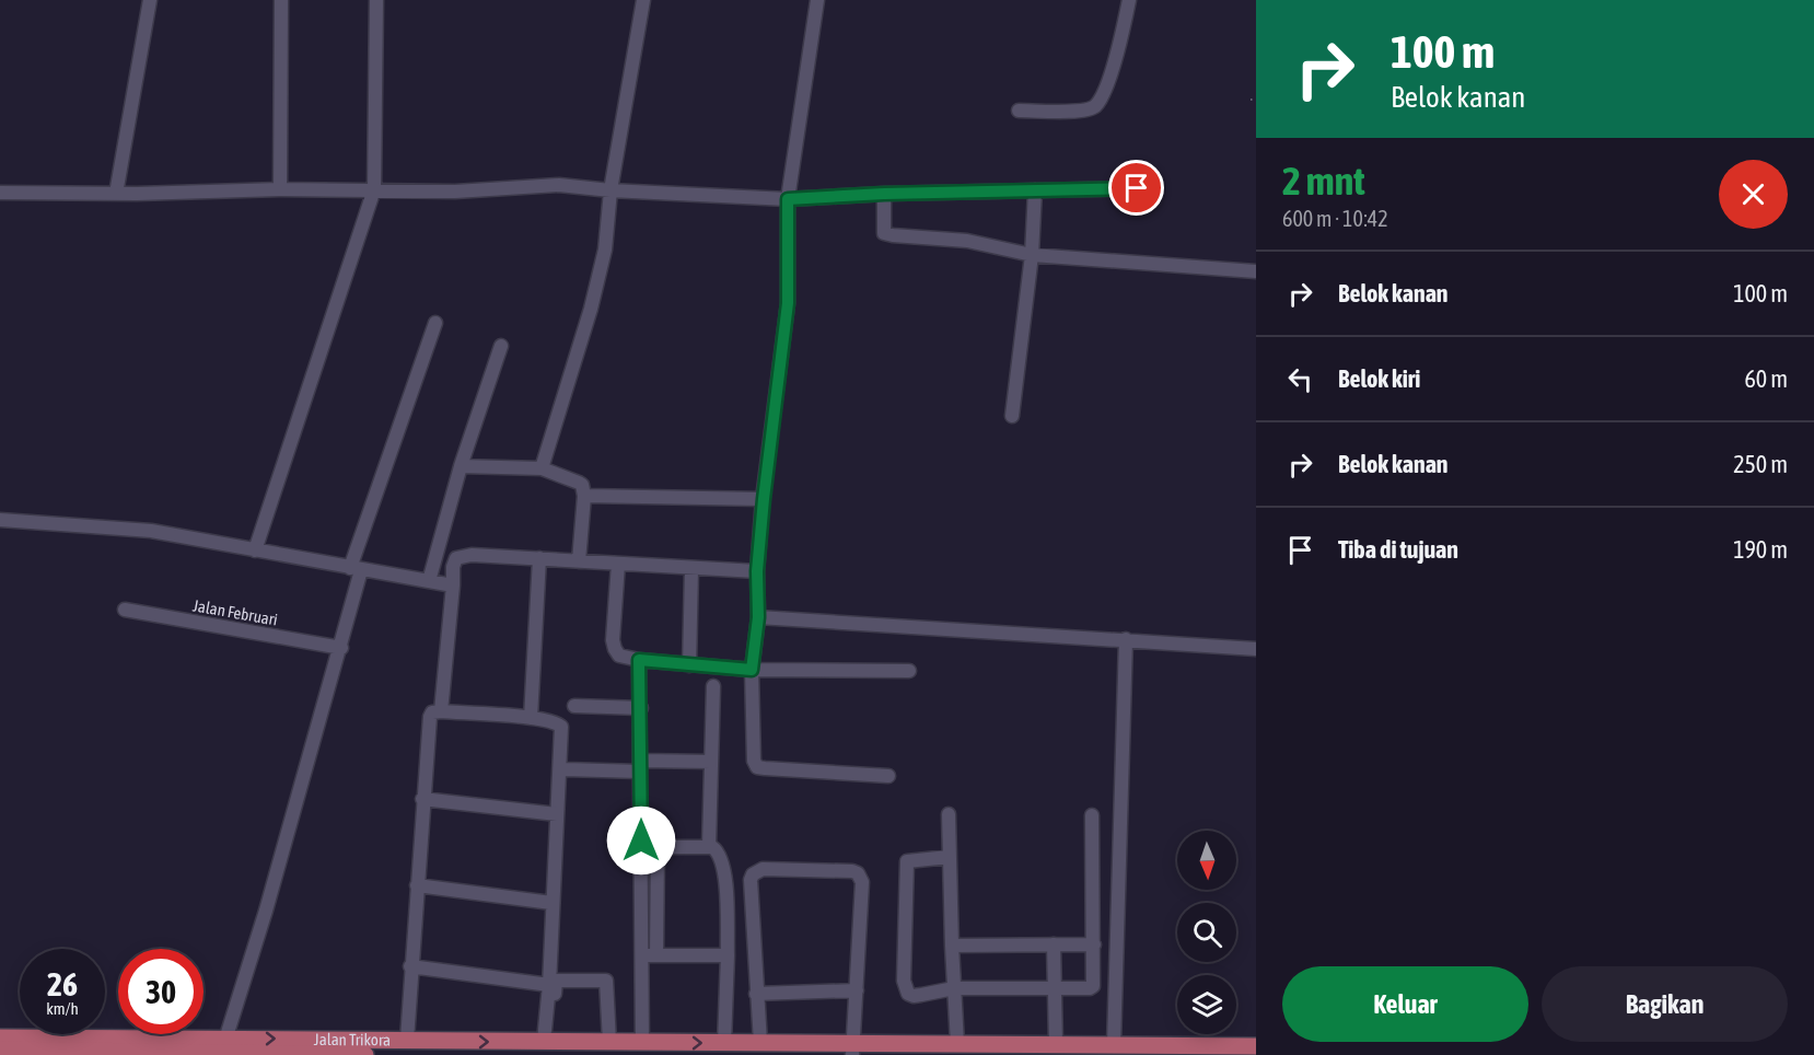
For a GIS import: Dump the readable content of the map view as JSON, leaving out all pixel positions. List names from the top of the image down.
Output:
{
  "streets": {
    "main road": ["Jalan Trikora"],
    "street": ["Jalan Februari"]
  },
  "north": "bottom",
  "page": {
    "turn": ["100 m", "Belok kanan"],
    "heading": ["2 mnt", "600 m · 10:42"],
    "list": [
      {
        "name": "Belok kanan",
        "value": "100 m"
      },
      {
        "name": "Belok kiri",
        "value": "60 m"
      },
      {
        "name": "Belok kanan",
        "value": "250 m"
      },
      {
        "name": "Tiba di tujuan",
        "value": "190 m"
      }
    ],
    "speed": "26 km/h",
    "limit": "30",
    "buttons": ["Keluar", "Bagikan"]
  }
}
